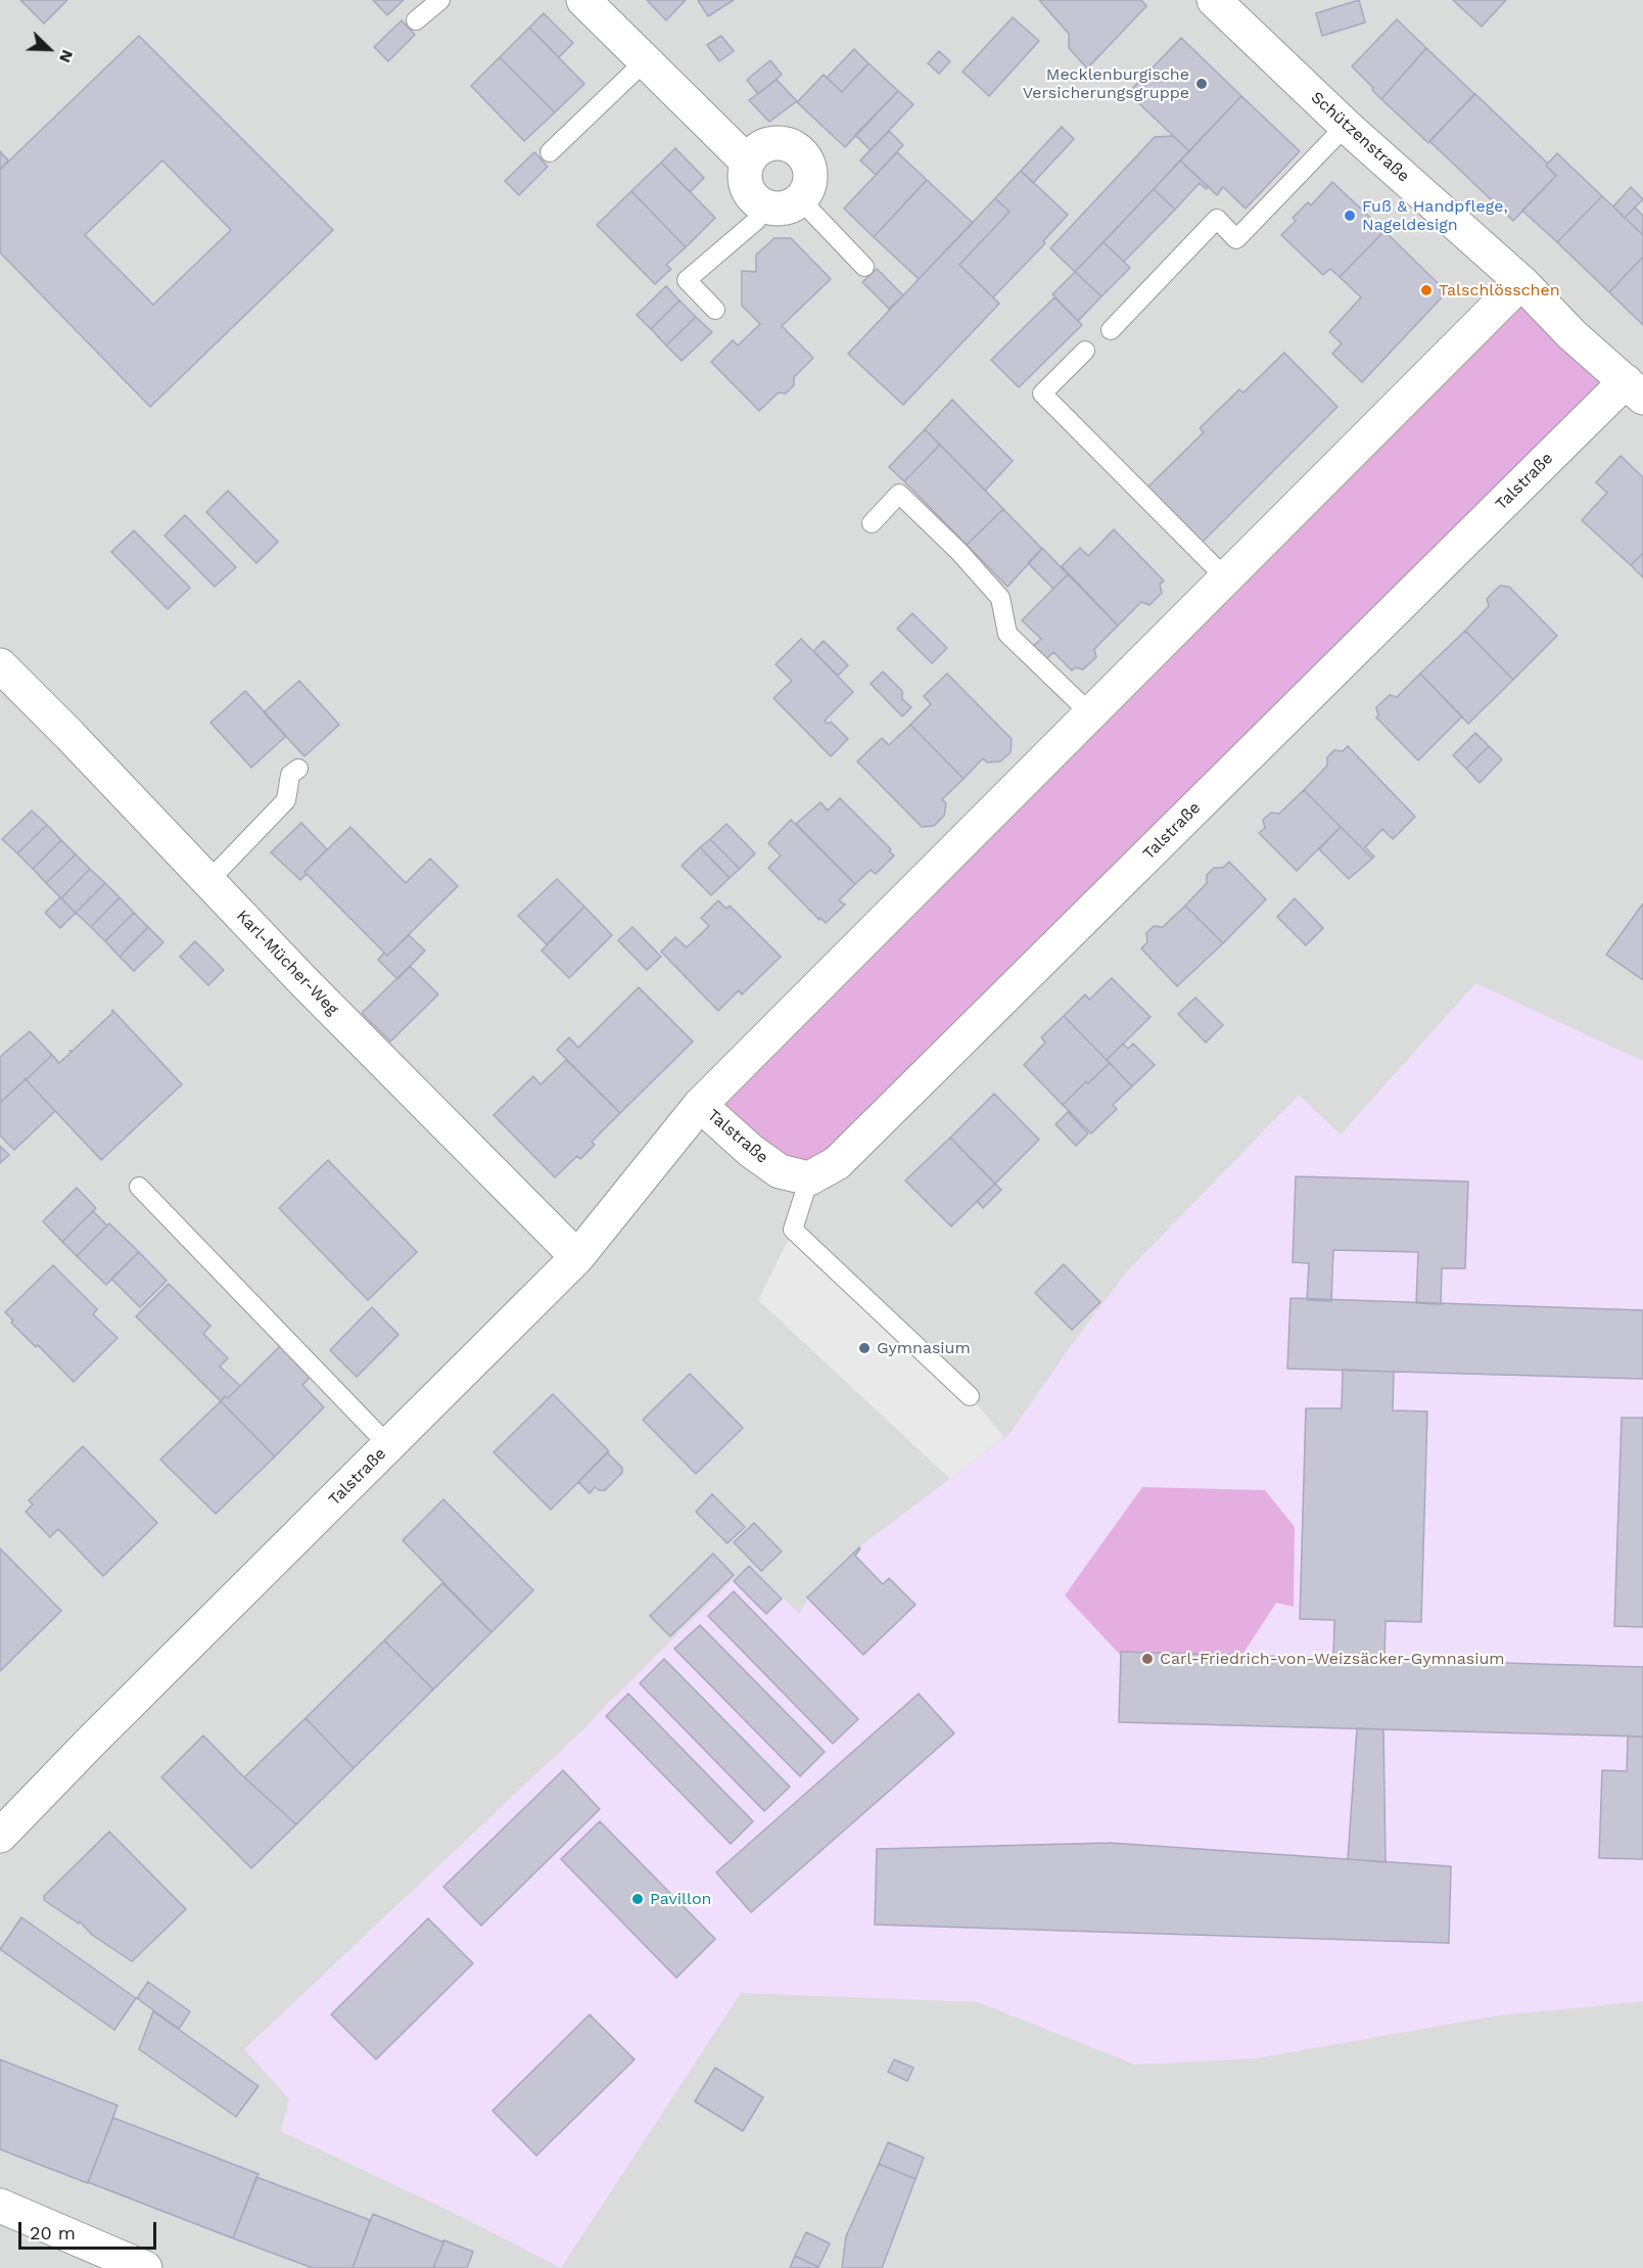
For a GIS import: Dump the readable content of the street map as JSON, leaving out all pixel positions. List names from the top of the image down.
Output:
{
  "streets": {
    "street": ["Schützenstraße", "Talstraße", "Karl-Mücher-Weg"]
  },
  "crossings": [
    ["Schützenstraße", "Talstraße"],
    ["Talstraße", "Karl-Mücher-Weg"]
  ],
  "places": [
    "Mecklenburgische Versicherungsgruppe",
    "Fuß & Handpflege, Nageldesign",
    "Talschlösschen",
    "Gymnasium",
    "Carl-Friedrich-von-Weizsäcker-Gymnasium",
    "Pavillon"
  ],
  "scale_bar": "20 m",
  "north": "bottom right"
}
